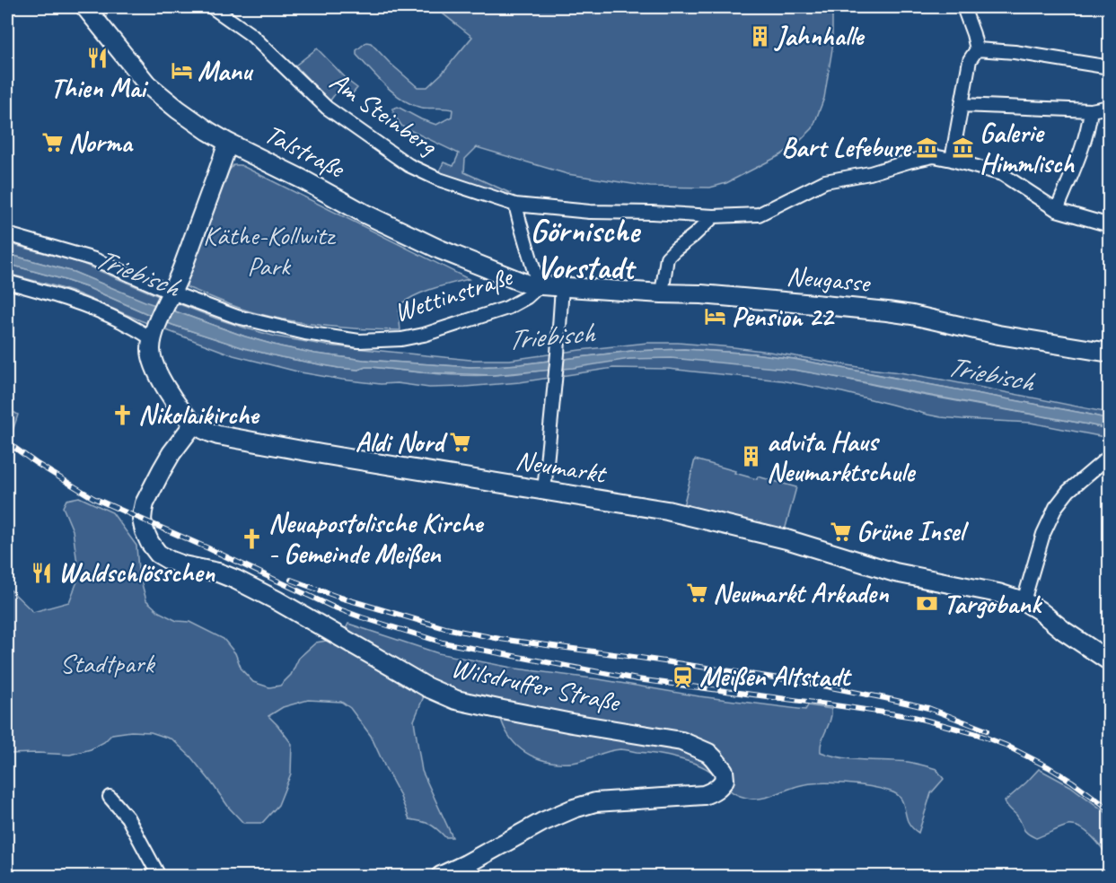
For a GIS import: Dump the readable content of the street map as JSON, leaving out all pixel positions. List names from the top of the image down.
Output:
{
  "streets": {
    "main road": [
      "Talstraße",
      "Neugasse",
      "Neumarkt",
      "Wilsdruffer Straße"
    ],
    "street": ["Am Steinberg", "Wettinstraße"]
  },
  "crossings": [
    ["Talstraße", "Neugasse"],
    ["Talstraße", "Wettinstraße"],
    ["Neugasse", "Wettinstraße"],
    ["Neumarkt", "Wilsdruffer Straße"]
  ],
  "districts": ["Görnische Vorstadt"],
  "water": ["Triebisch"],
  "parks": ["Käthe-Kollwitz Park", "Stadtpark"],
  "places": {
    "building": ["Jahnhalle", "advita Haus Neumarktschule"],
    "restaurant": ["Thien Mai", "Waldschlösschen"],
    "hotel": ["Manu", "Pension 22"],
    "supermarket": [
      "Norma",
      "Aldi Nord",
      "Grüne Insel",
      "Neumarkt Arkaden"
    ],
    "museum": ["Bart Lefebure", "Galerie Himmlisch"],
    "church": ["Nikolaikirche", "Neuapostolische Kirche - Gemeinde Meißen"],
    "bank": ["Targobank"],
    "station": ["Meißen Altstadt"]
  }
}
